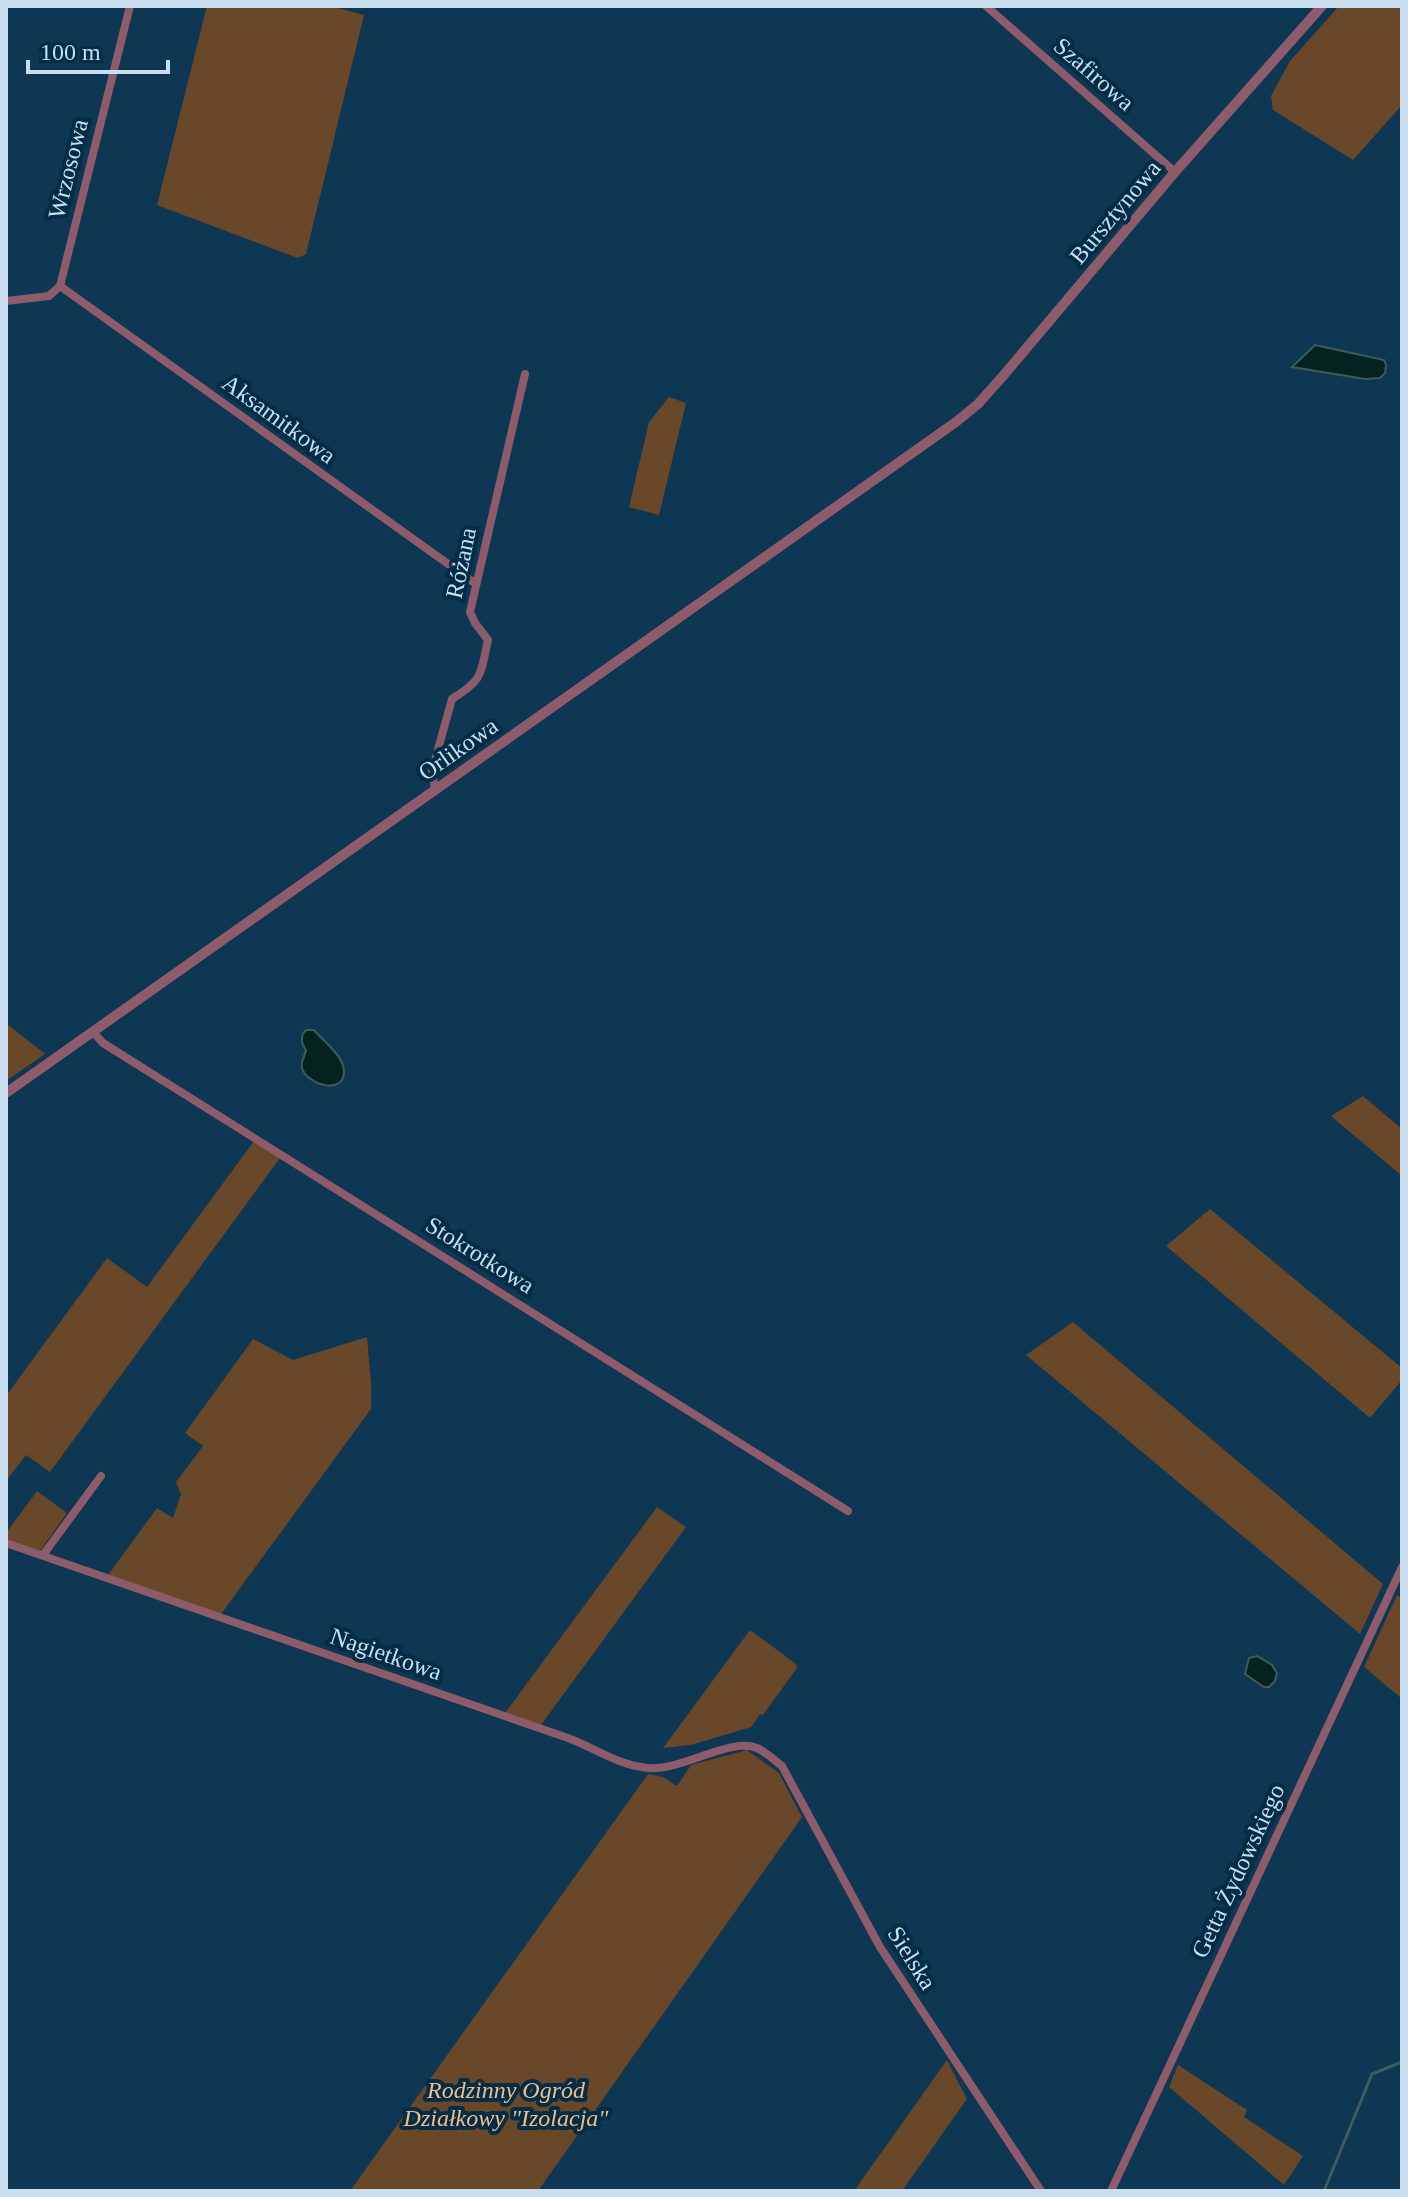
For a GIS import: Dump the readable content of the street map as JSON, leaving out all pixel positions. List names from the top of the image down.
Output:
{
  "streets": {
    "street": [
      "Szafirowa",
      "Wrzosowa",
      "Bursztynowa",
      "Aksamitkowa",
      "Różana",
      "Orlikowa",
      "Stokrotkowa",
      "Nagietkowa",
      "Getta Żydowskiego",
      "Sielska"
    ]
  },
  "crossings": [
    ["Szafirowa", "Bursztynowa"],
    ["Wrzosowa", "Aksamitkowa"],
    ["Bursztynowa", "Orlikowa"],
    ["Aksamitkowa", "Różana"],
    ["Różana", "Orlikowa"],
    ["Orlikowa", "Stokrotkowa"],
    ["Nagietkowa", "Sielska"]
  ],
  "parks": ["Rodzinny Ogród Działkowy \"Izolacja\""],
  "scale_bar": "100 m"
}
